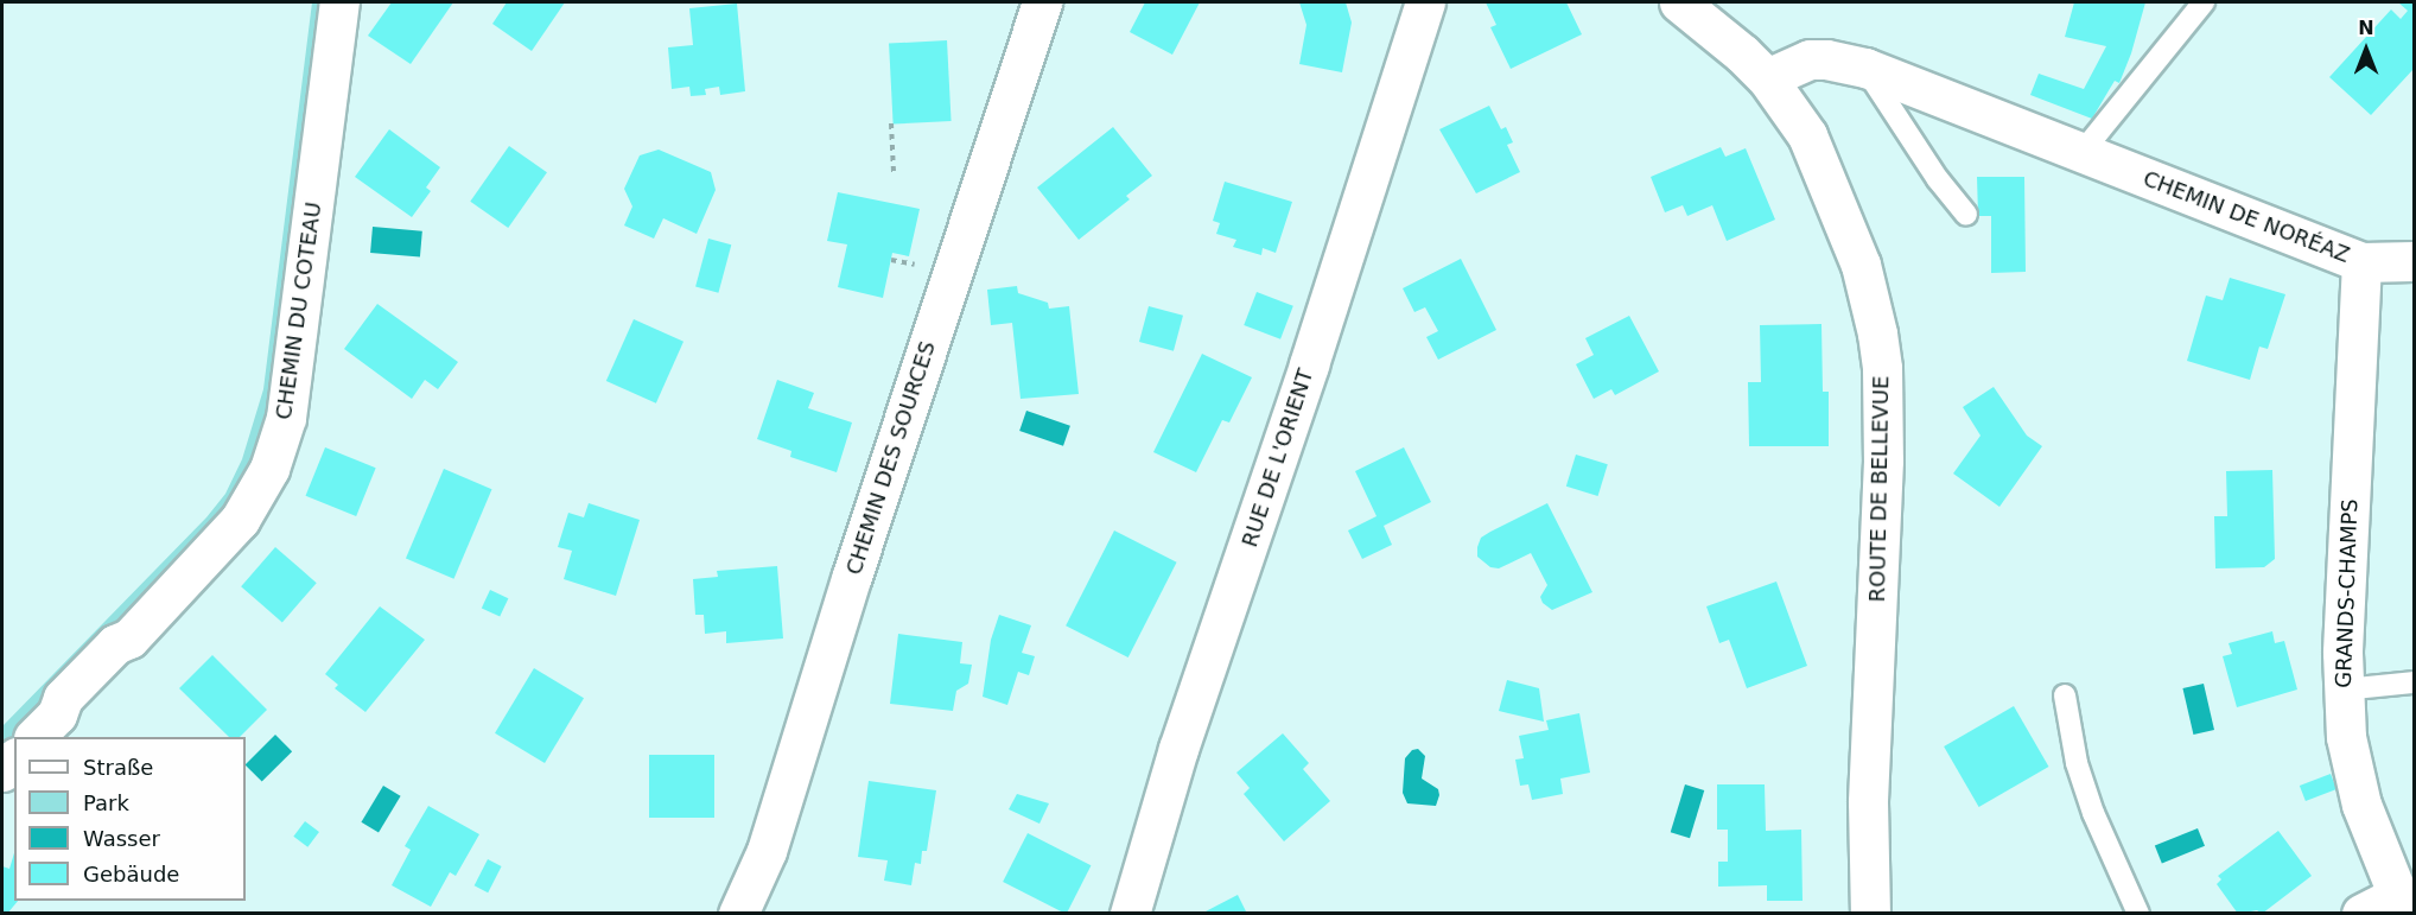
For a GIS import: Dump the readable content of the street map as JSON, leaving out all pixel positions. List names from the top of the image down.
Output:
{
  "streets": {
    "street": [
      "CHEMIN DE NORÉAZ",
      "CHEMIN DU COTEAU",
      "CHEMIN DES SOURCES",
      "RUE DE L'ORIENT",
      "ROUTE DE BELLEVUE",
      "GRANDS-CHAMPS"
    ]
  },
  "crossings": [
    ["CHEMIN DE NORÉAZ", "ROUTE DE BELLEVUE"],
    ["CHEMIN DE NORÉAZ", "GRANDS-CHAMPS"]
  ],
  "legend": [
    "Straße",
    "Park",
    "Wasser",
    "Gebäude"
  ],
  "north": "top"
}
